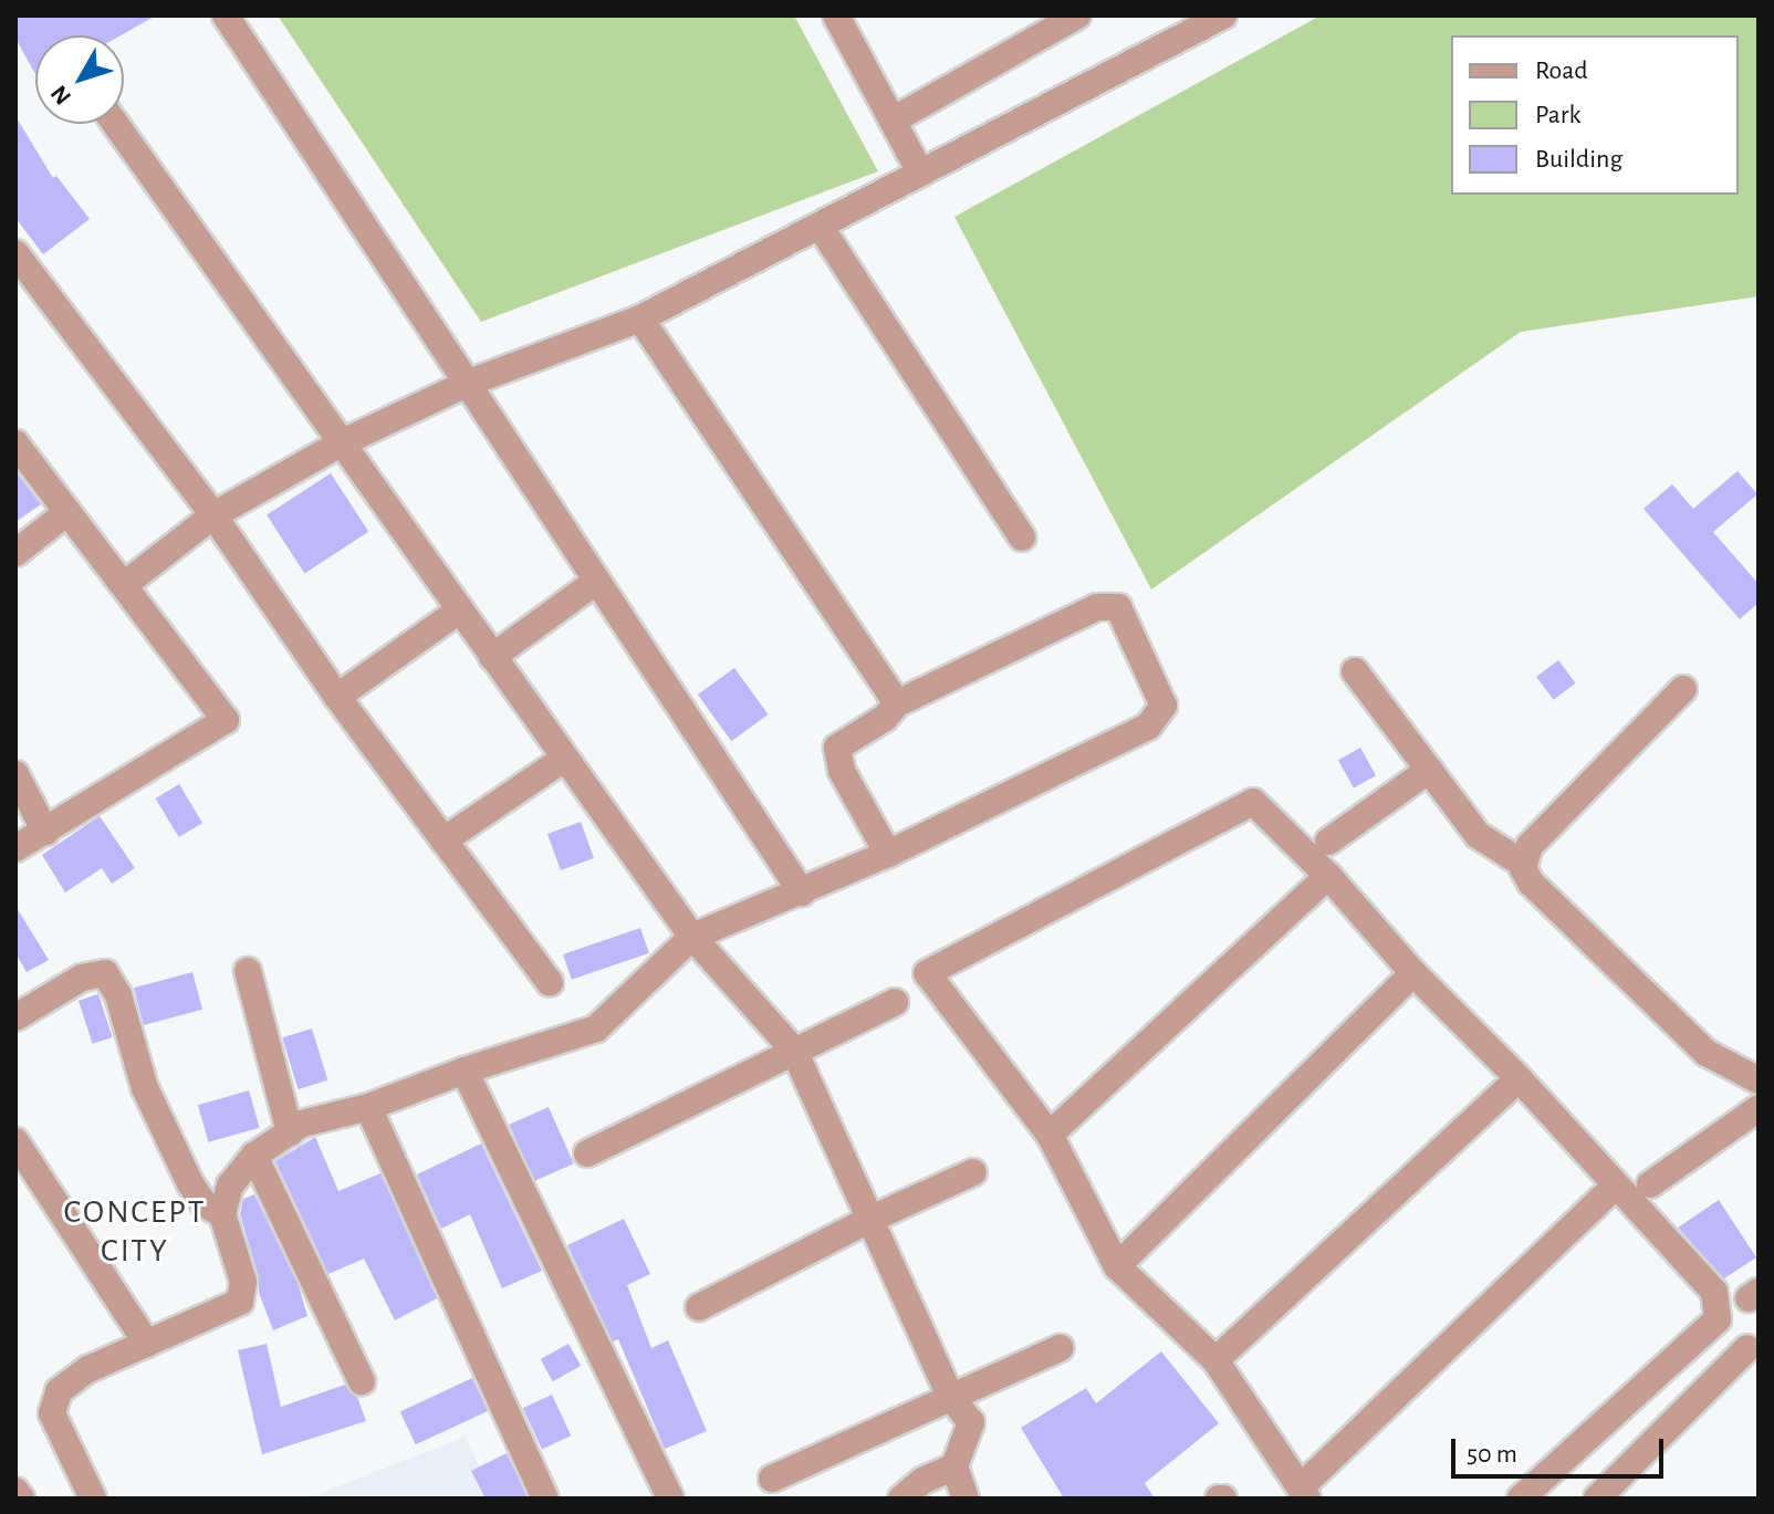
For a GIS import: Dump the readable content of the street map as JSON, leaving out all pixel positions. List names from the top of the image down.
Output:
{
  "districts": ["CONCEPT CITY"],
  "legend": ["Road", "Park", "Building"],
  "scale_bar": "50 m",
  "north": "bottom left"
}
